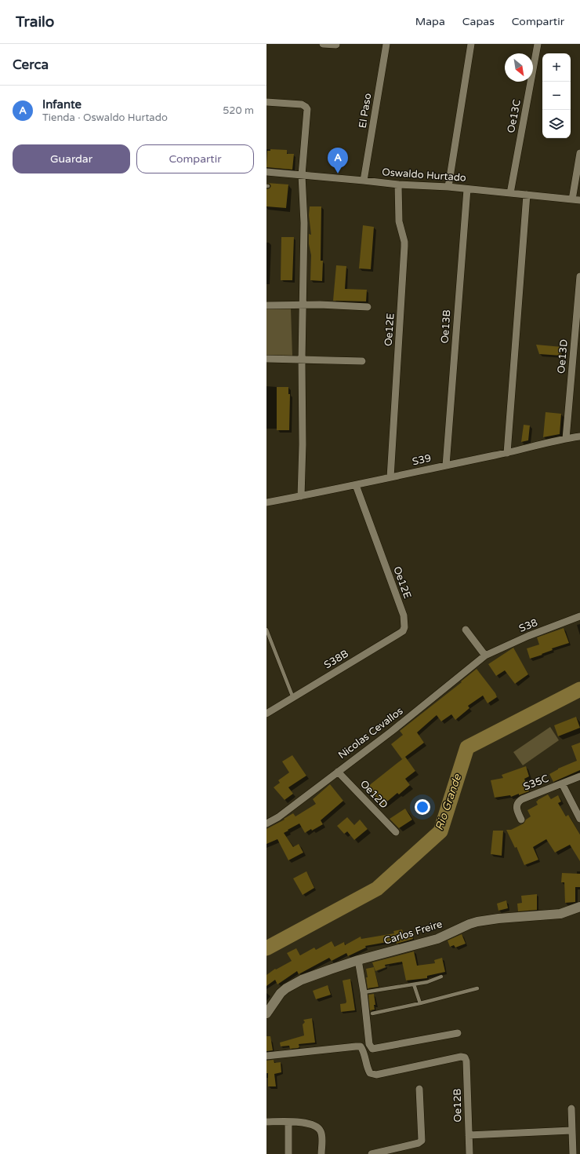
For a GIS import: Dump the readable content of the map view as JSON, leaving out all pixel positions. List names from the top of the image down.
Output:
{
  "streets": {
    "street": [
      "El Paso",
      "Oe13C",
      "Oswaldo Hurtado",
      "Oe13B",
      "Oe12E",
      "Oe13D",
      "S39",
      "S38",
      "S38B",
      "Nicolas Cevallos",
      "S35C",
      "Oe12D",
      "Carlos Freire",
      "Oe12B"
    ]
  },
  "crossings": [
    ["El Paso", "Oswaldo Hurtado"],
    ["Oe13C", "Oswaldo Hurtado"],
    ["Oswaldo Hurtado", "Oe13B"],
    ["Oswaldo Hurtado", "Oe12E"],
    ["Oe13B", "S39"],
    ["Oe12E", "S39"],
    ["Oe12E", "S38B"],
    ["Oe13D", "S39"],
    ["S38", "Nicolas Cevallos"],
    ["Nicolas Cevallos", "Oe12D"]
  ],
  "water": ["Rio Grande"],
  "north": "bottom right",
  "page": {
    "header": "Trailo",
    "nav": ["Mapa", "Capas", "Compartir"],
    "heading": "Cerca",
    "map_buttons": ["+", "−"],
    "list": [
      {
        "mark": "A",
        "name": "Infante",
        "note": "Tienda · Oswaldo Hurtado",
        "value": "520 m"
      }
    ],
    "buttons": ["Guardar", "Compartir"],
    "pins": "A"
  }
}
